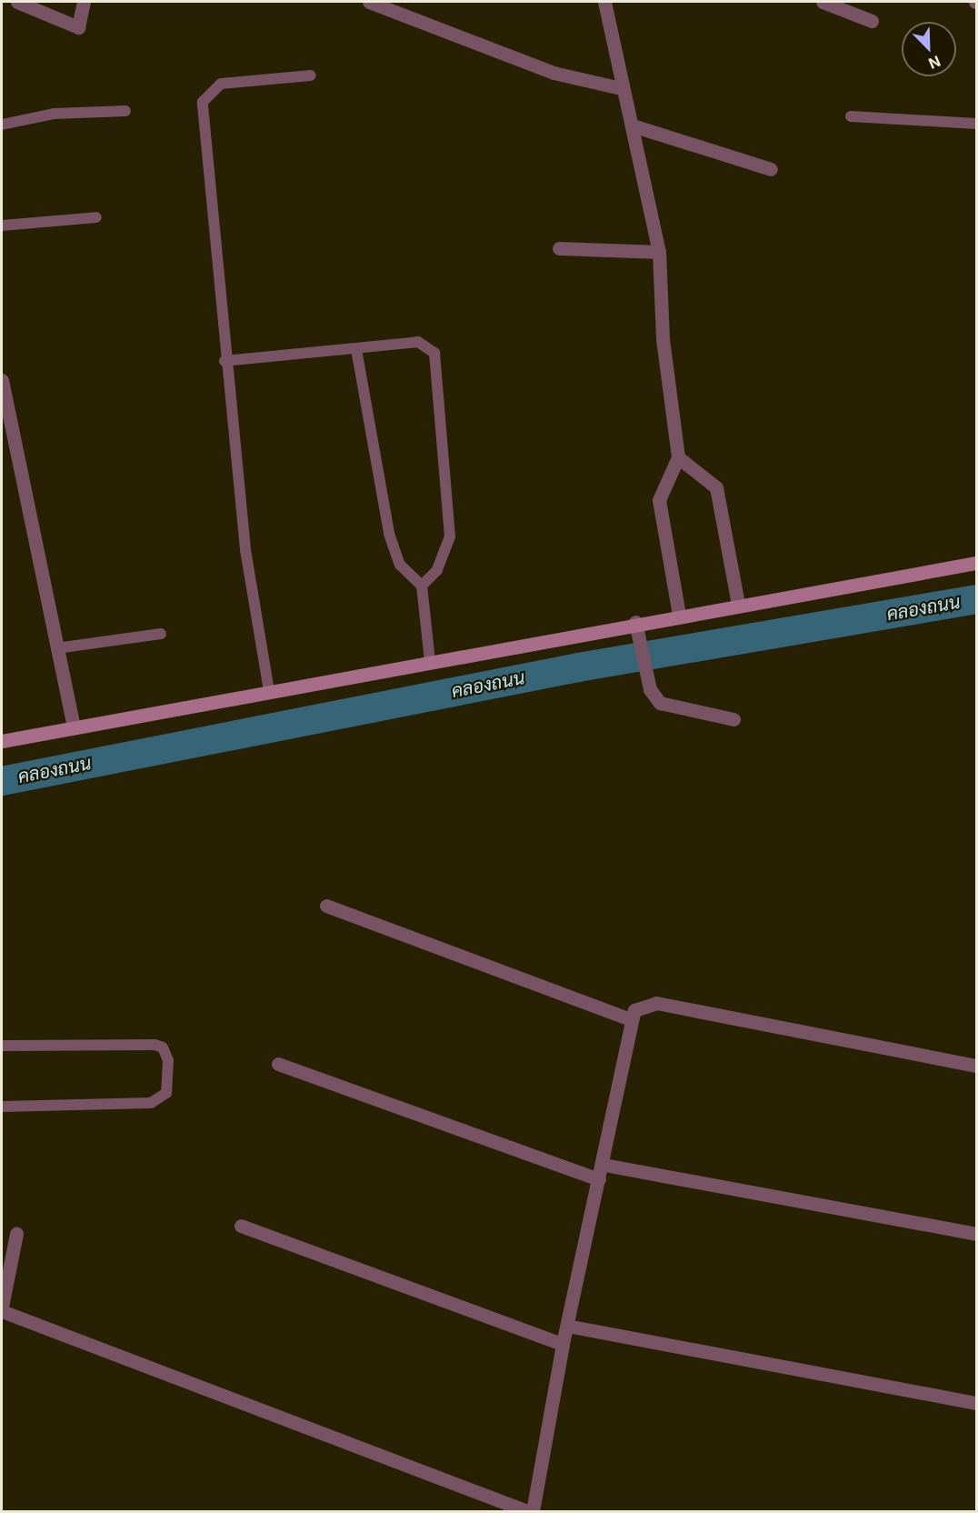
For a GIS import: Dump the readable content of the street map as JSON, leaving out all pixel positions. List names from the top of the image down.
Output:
{
  "water": ["คลองถนน"],
  "north": "bottom right"
}
